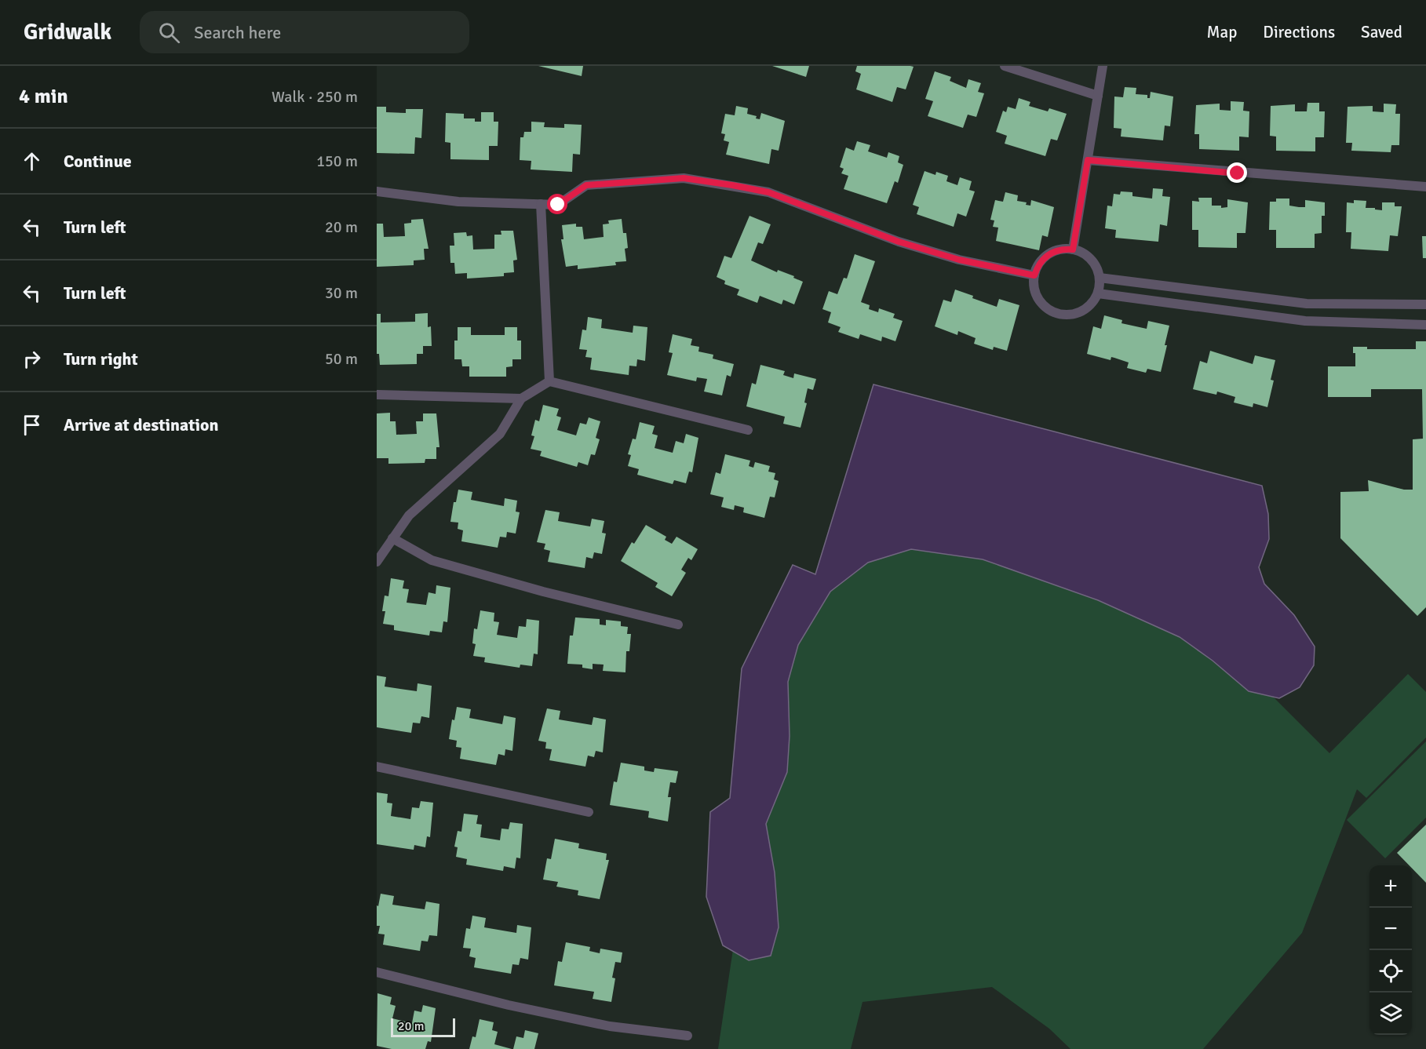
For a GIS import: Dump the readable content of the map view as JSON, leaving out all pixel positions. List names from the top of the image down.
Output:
{
  "scale_bar": "20 m",
  "page": {
    "header": "Gridwalk",
    "search": "Search here",
    "nav": ["Map", "Directions", "Saved"],
    "heading": ["4 min", "Walk · 250 m"],
    "list": [
      ["Continue", "150 m"],
      ["Turn left", "20 m"],
      ["Turn left", "30 m"],
      ["Turn right", "50 m"],
      "Arrive at destination"
    ],
    "map_buttons": ["+", "−"],
    "scale": "20 m"
  }
}
